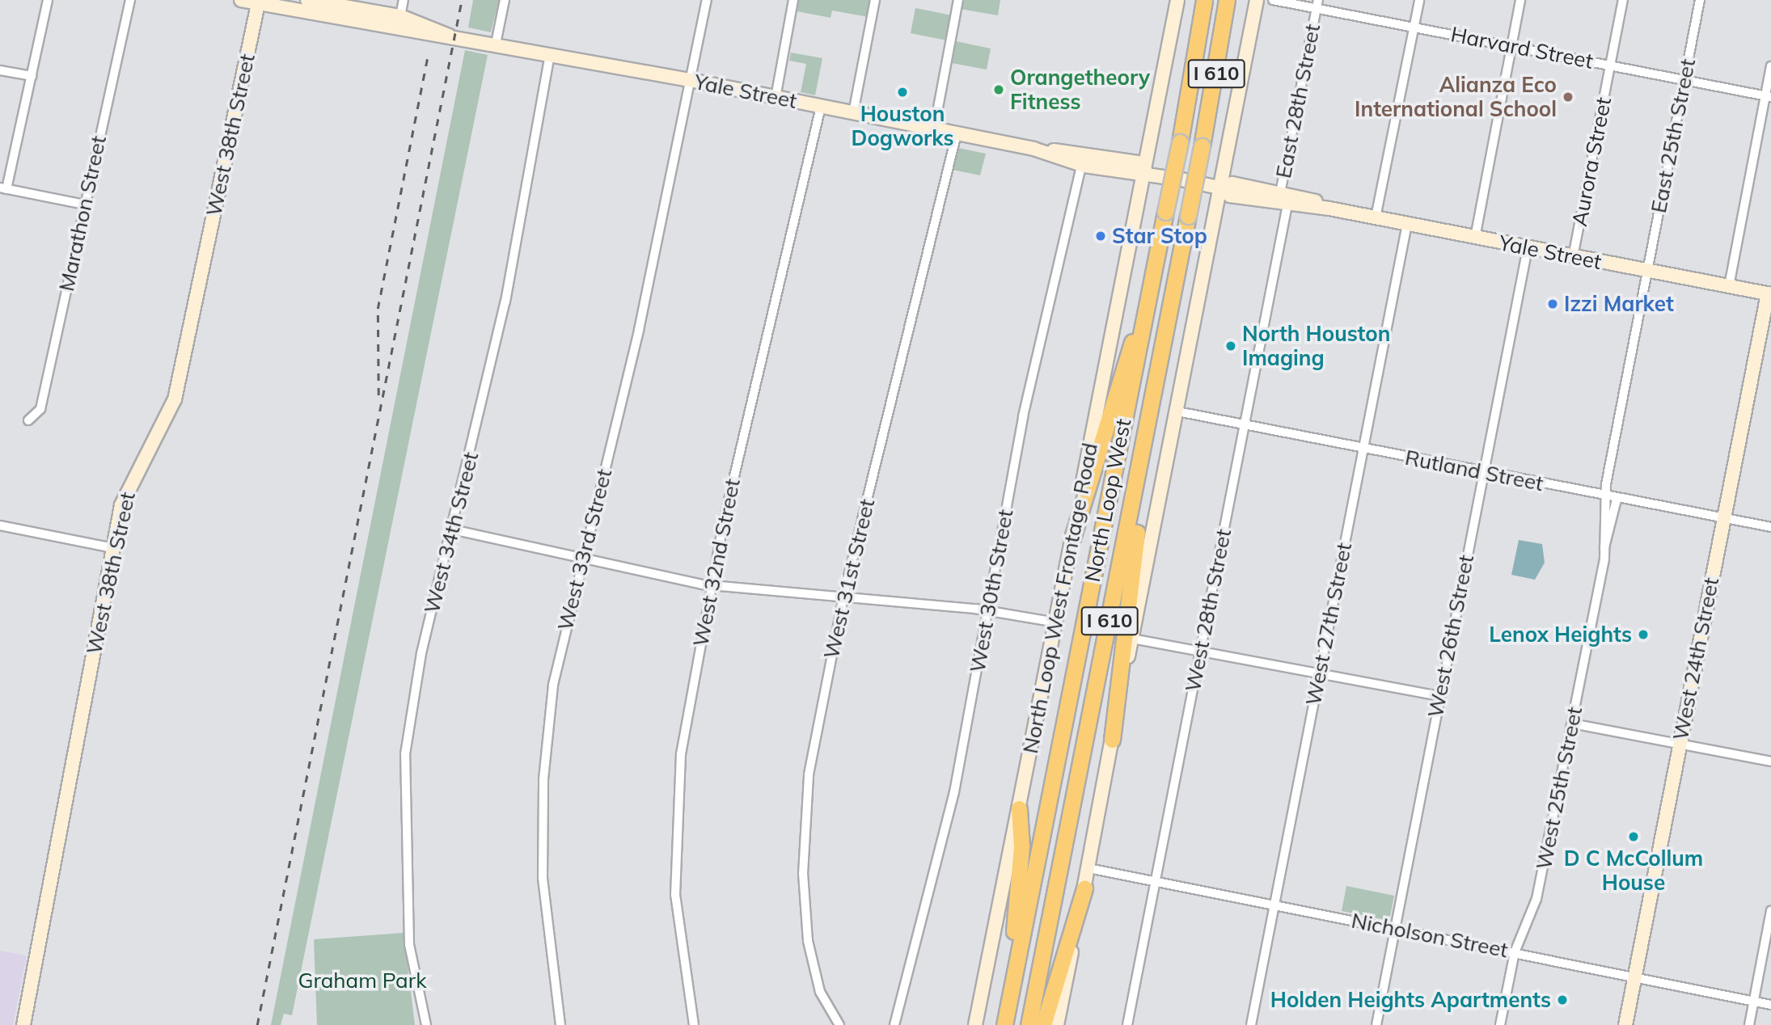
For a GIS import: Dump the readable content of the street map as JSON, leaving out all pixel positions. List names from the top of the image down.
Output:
{
  "streets": {
    "highway": ["I 610", "North Loop West"],
    "main road": [
      "Yale Street",
      "West 38th Street",
      "North Loop West Frontage Road",
      "West 24th Street"
    ],
    "street": [
      "Harvard Street",
      "East 28th Street",
      "East 25th Street",
      "Aurora Street",
      "Marathon Street",
      "Rutland Street",
      "West 34th Street",
      "West 33rd Street",
      "West 32nd Street",
      "West 31st Street",
      "West 30th Street",
      "West 28th Street",
      "West 27th Street",
      "West 26th Street",
      "West 25th Street",
      "Nicholson Street"
    ]
  },
  "crossings": [
    ["Harvard Street", "East 28th Street"],
    ["Harvard Street", "East 25th Street"],
    ["Harvard Street", "Aurora Street"],
    ["Yale Street", "East 28th Street"],
    ["Yale Street", "West 38th Street"],
    ["Yale Street", "East 25th Street"],
    ["Yale Street", "Aurora Street"],
    ["Yale Street", "West 34th Street"],
    ["Yale Street", "West 33rd Street"],
    ["Yale Street", "West 32nd Street"],
    ["Yale Street", "West 31st Street"],
    ["Yale Street", "West 30th Street"],
    ["Yale Street", "North Loop West Frontage Road"],
    ["Yale Street", "West 28th Street"],
    ["Yale Street", "West 27th Street"],
    ["Yale Street", "West 26th Street"],
    ["Yale Street", "West 24th Street"],
    ["Yale Street", "West 25th Street"],
    ["East 28th Street", "West 28th Street"],
    ["East 25th Street", "West 25th Street"],
    ["Rutland Street", "West 28th Street"],
    ["Rutland Street", "West 27th Street"],
    ["Rutland Street", "West 26th Street"],
    ["Rutland Street", "West 24th Street"],
    ["Rutland Street", "West 25th Street"],
    ["West 28th Street", "Nicholson Street"],
    ["West 27th Street", "Nicholson Street"],
    ["West 26th Street", "Nicholson Street"],
    ["West 24th Street", "Nicholson Street"],
    ["West 25th Street", "Nicholson Street"]
  ],
  "parks": ["Graham Park"],
  "places": [
    "Orangetheory Fitness",
    "Houston Dogworks",
    "Alianza Eco International School",
    "Star Stop",
    "Izzi Market",
    "North Houston Imaging",
    "Lenox Heights",
    "D C McCollum House",
    "Holden Heights Apartments"
  ]
}
